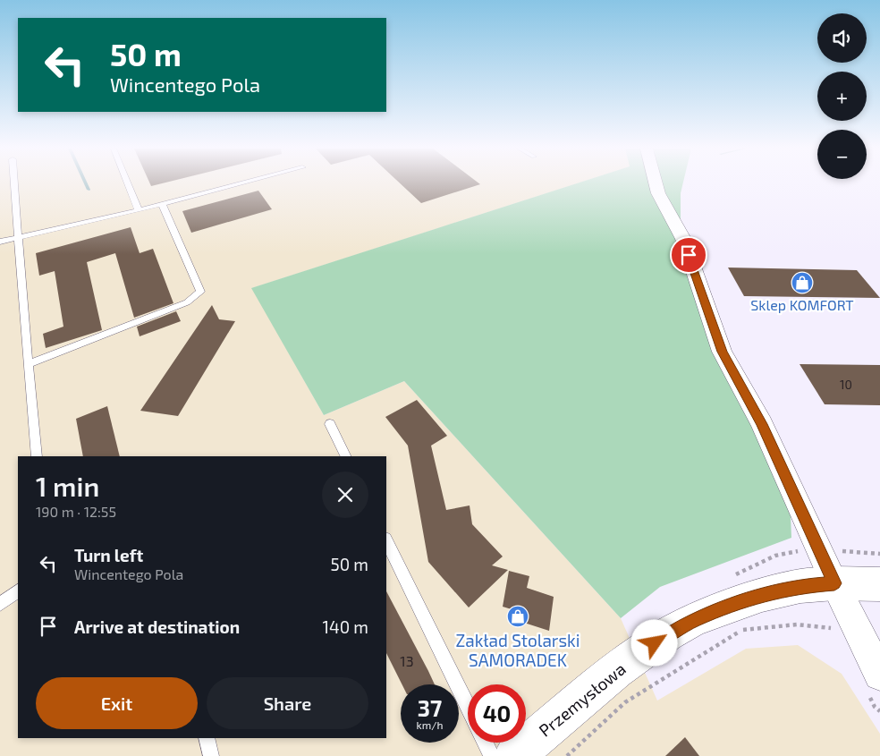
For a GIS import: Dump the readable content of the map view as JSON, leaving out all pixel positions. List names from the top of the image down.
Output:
{
  "streets": {
    "street": ["Przemysłowa"]
  },
  "places": {
    "shop": ["Sklep KOMFORT", "Zakład Stolarski SAMORADEK"]
  },
  "house_numbers": ["10", "13"],
  "page": {
    "map_buttons": ["+", "−"],
    "turn": ["50 m", "Wincentego Pola"],
    "heading": ["1 min", "190 m · 12:55"],
    "list": [
      {
        "name": "Turn left",
        "note": "Wincentego Pola",
        "value": "50 m"
      },
      {
        "name": "Arrive at destination",
        "value": "140 m"
      }
    ],
    "buttons": ["Exit", "Share"],
    "speed": "37 km/h",
    "limit": "40"
  }
}
